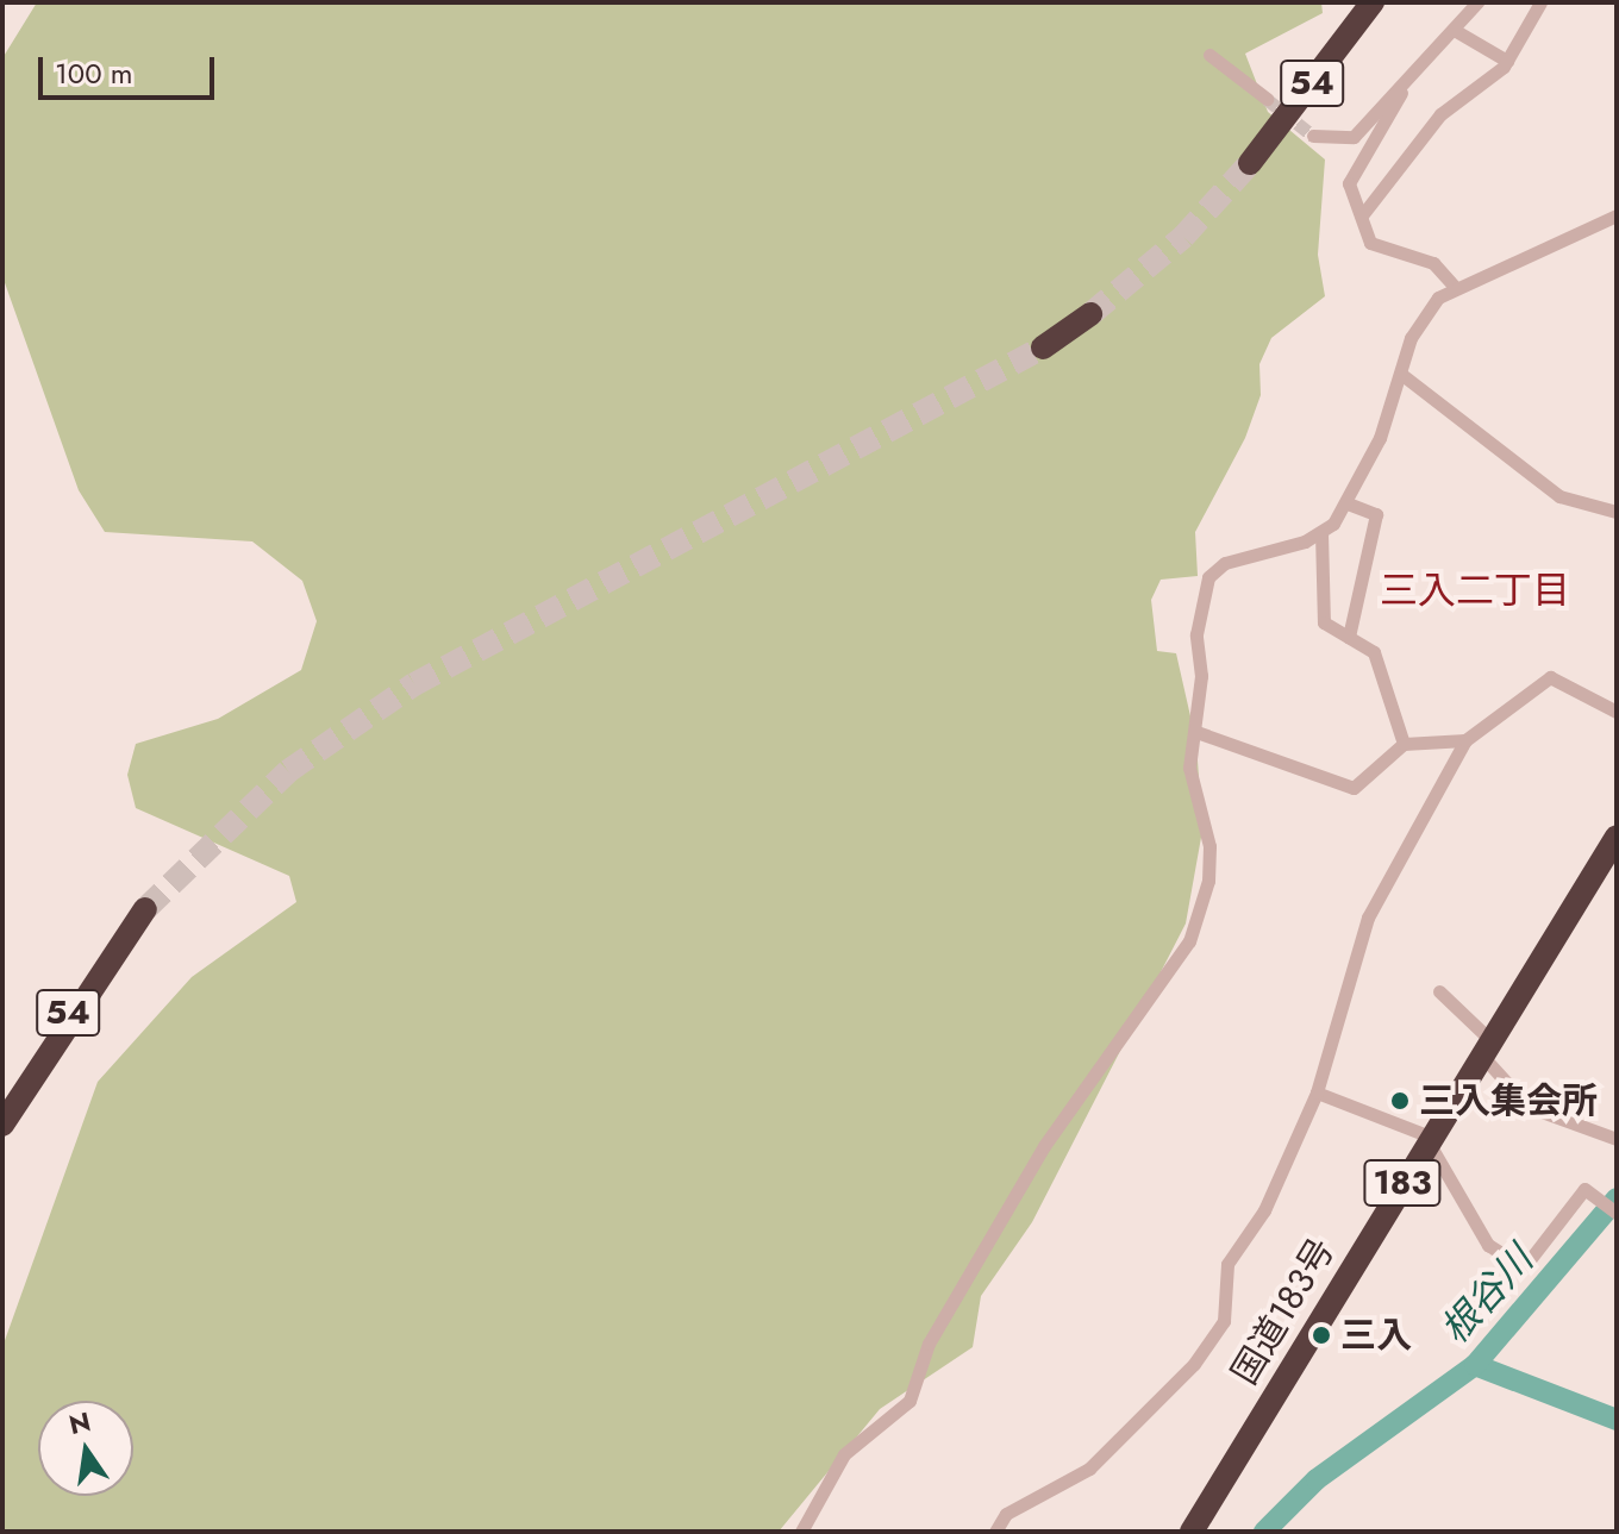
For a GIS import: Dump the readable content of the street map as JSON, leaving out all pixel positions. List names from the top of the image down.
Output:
{
  "streets": {
    "highway": ["54", "183", "国道183号"]
  },
  "districts": ["三入二丁目"],
  "water": ["根谷川"],
  "places": ["三入集会所", "三入"],
  "scale_bar": "100 m",
  "north": "top"
}
